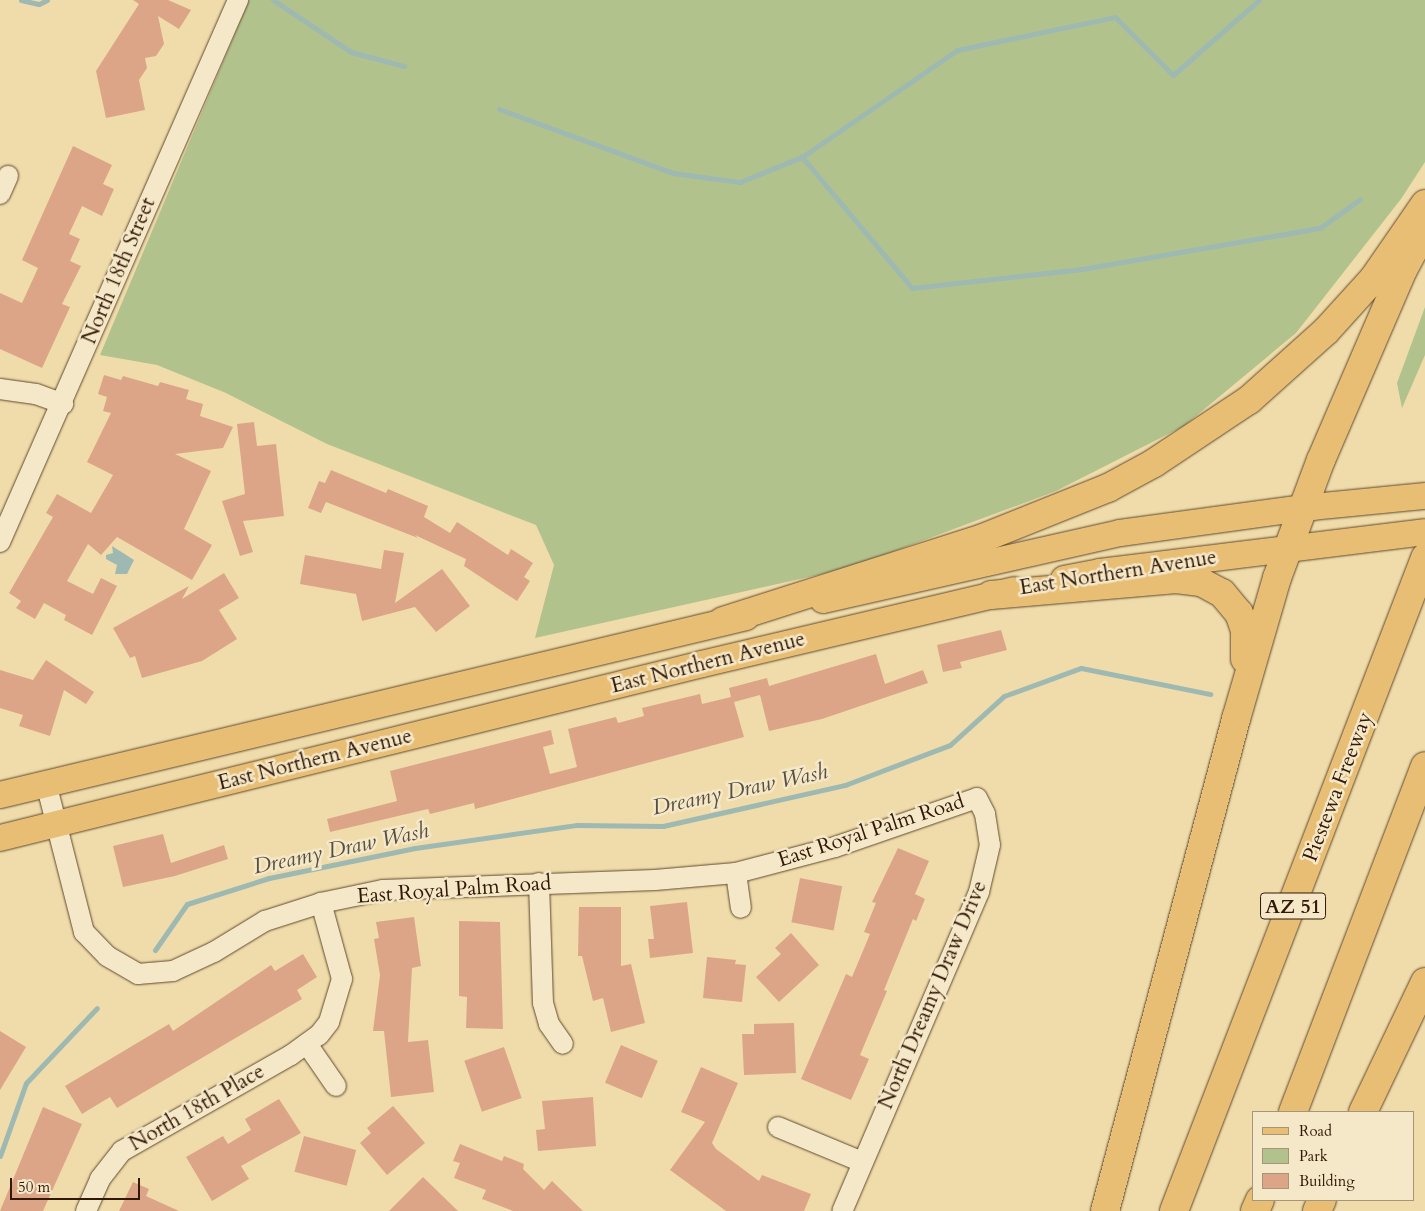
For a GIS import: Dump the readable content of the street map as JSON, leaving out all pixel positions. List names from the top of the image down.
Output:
{
  "streets": {
    "highway": ["Piestewa Freeway", "AZ 51"],
    "main road": ["East Northern Avenue"],
    "street": [
      "North 18th Street",
      "East Royal Palm Road",
      "North Dreamy Draw Drive",
      "North 18th Place"
    ]
  },
  "crossings": [
    ["East Northern Avenue", "East Royal Palm Road"],
    ["East Royal Palm Road", "North Dreamy Draw Drive"],
    ["East Royal Palm Road", "North 18th Place"]
  ],
  "water": ["Dreamy Draw Wash"],
  "legend": ["Road", "Park", "Building"],
  "scale_bar": "50 m"
}
